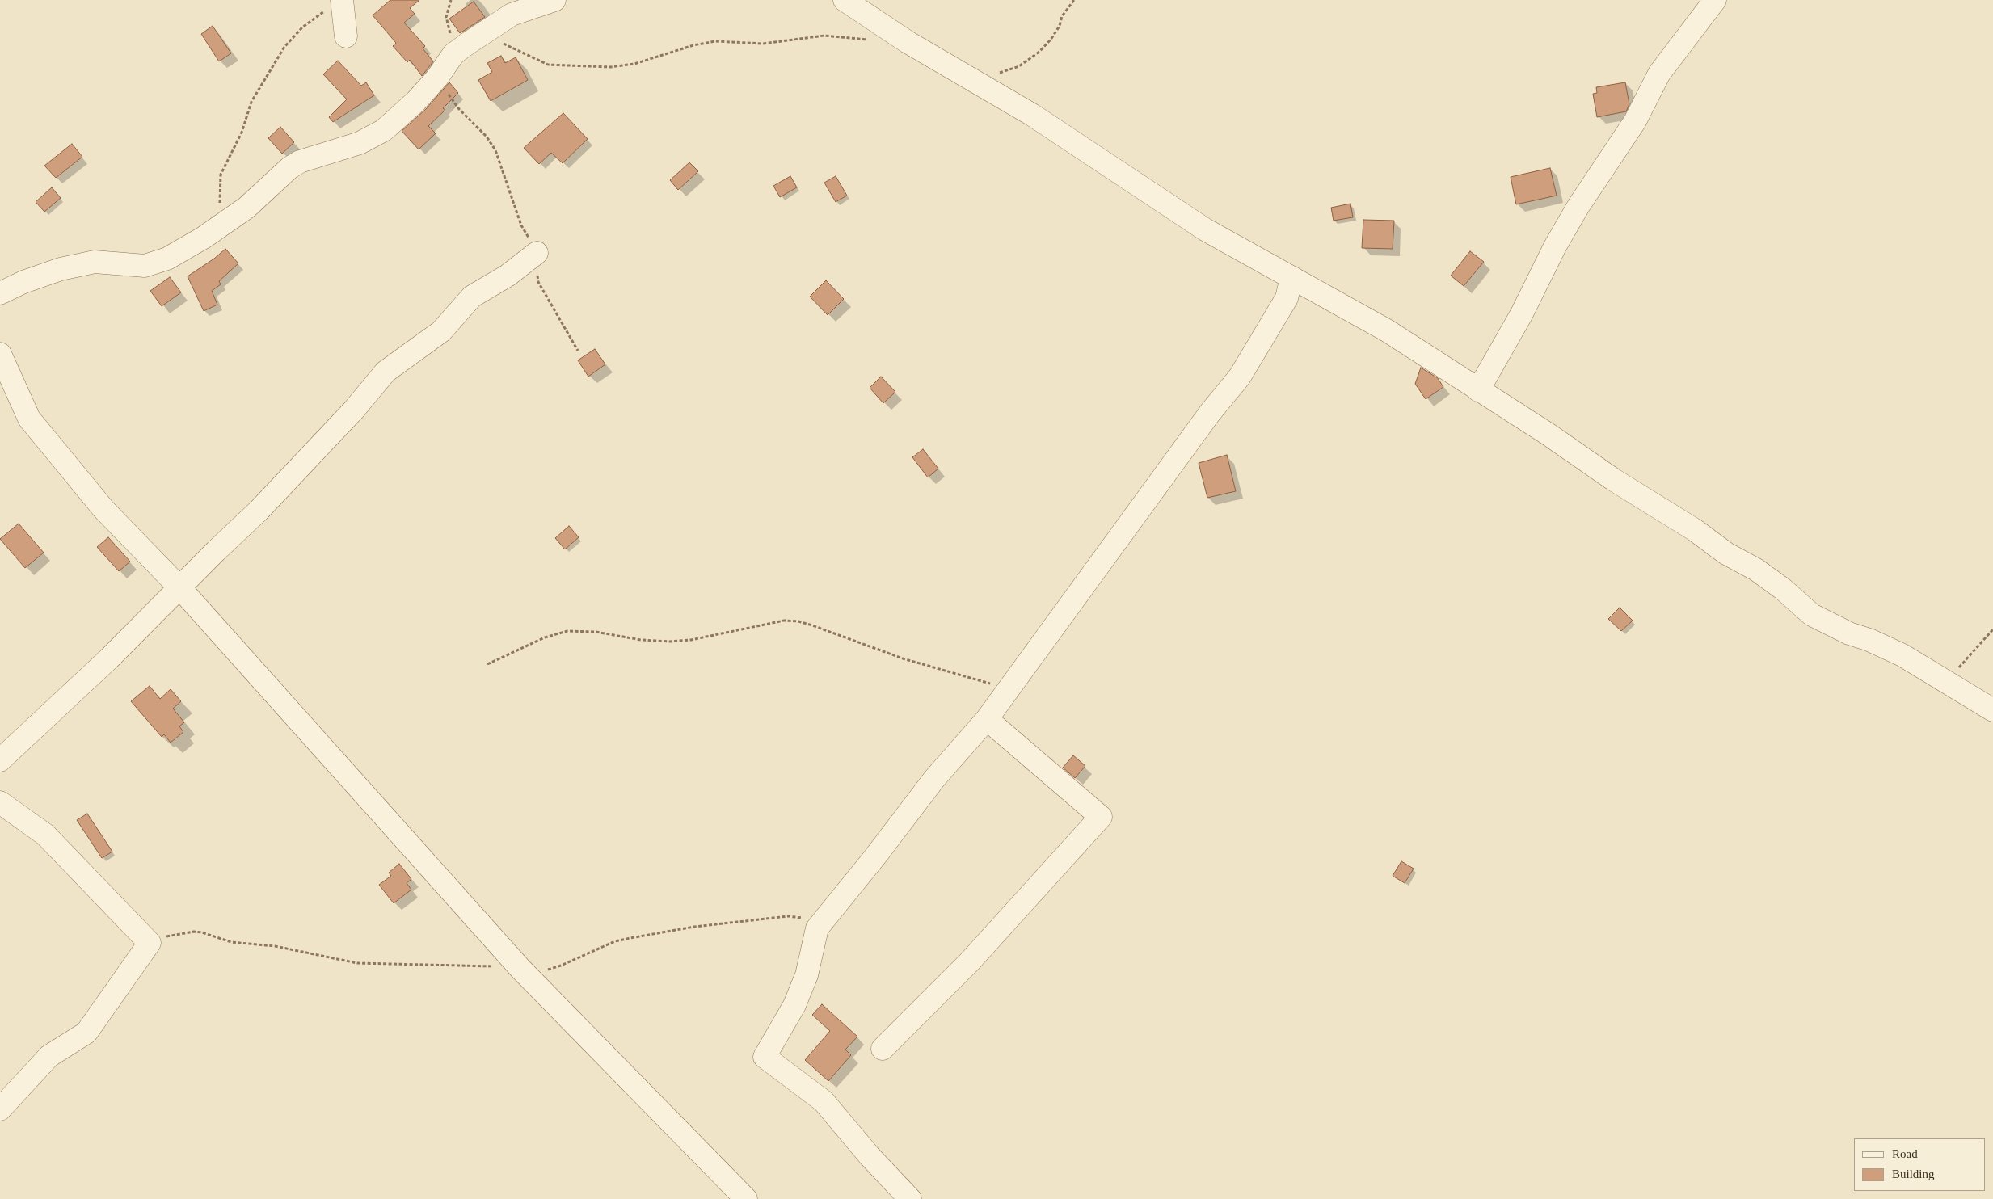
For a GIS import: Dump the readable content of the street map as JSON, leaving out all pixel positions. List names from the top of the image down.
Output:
{
  "legend": ["Road", "Building"]
}
